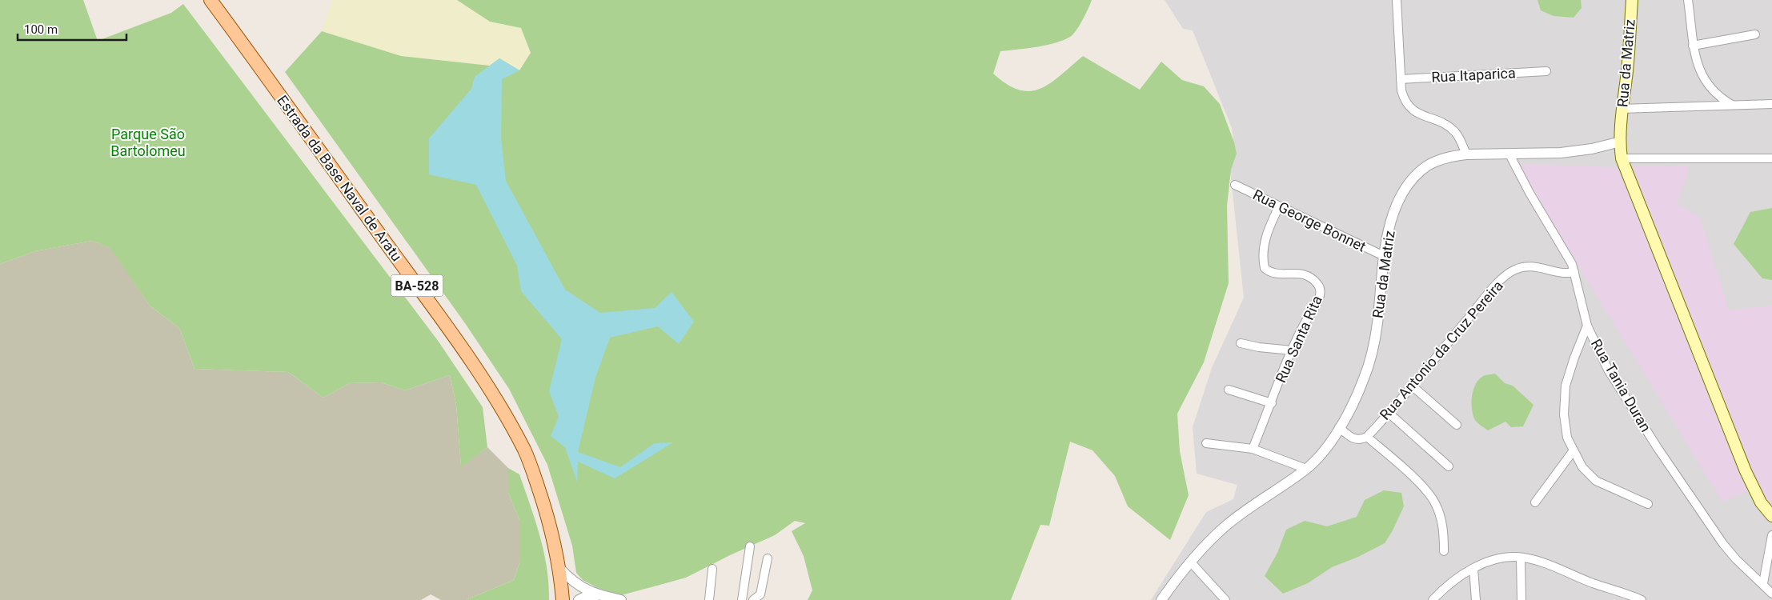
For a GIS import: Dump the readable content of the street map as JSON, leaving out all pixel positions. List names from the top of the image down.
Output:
{
  "streets": {
    "main road": ["Rua da Matriz", "Estrada da Base Naval de Aratu", "BA-528"],
    "street": [
      "Rua Itaparica",
      "Rua George Bonnet",
      "Rua Santa Rita",
      "Rua Antonio da Cruz Pereira",
      "Rua Tania Duran"
    ]
  },
  "crossings": [
    ["Rua da Matriz", "Rua George Bonnet"],
    ["Rua da Matriz", "Rua Tania Duran"],
    ["Rua George Bonnet", "Rua Santa Rita"],
    ["Rua Antonio da Cruz Pereira", "Rua Tania Duran"]
  ],
  "parks": ["Parque São Bartolomeu"],
  "scale_bar": "100 m"
}
